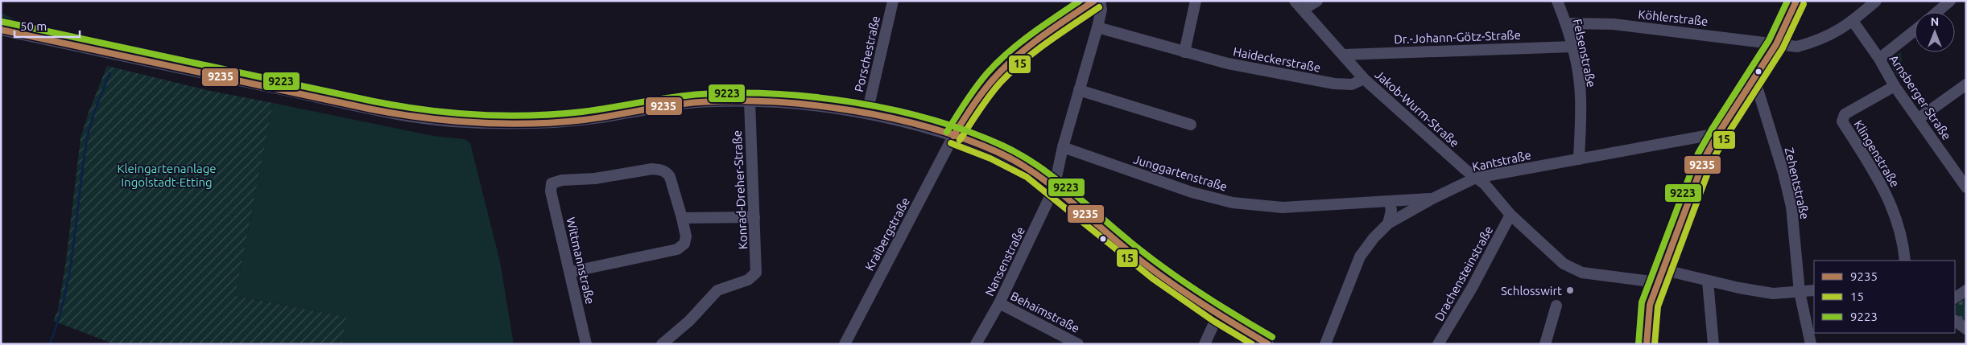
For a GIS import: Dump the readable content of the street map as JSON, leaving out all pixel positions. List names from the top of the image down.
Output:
{
  "streets": {
    "street": [
      "Köhlerstraße",
      "Dr.-Johann-Götz-Straße",
      "Felsenstraße",
      "Porschestraße",
      "Haideckerstraße",
      "Arnsberger Straße",
      "Jakob-Wurm-Straße",
      "Klingenstraße",
      "Kantstraße",
      "Junggartenstraße",
      "Zehentstraße",
      "Konrad-Dreher-Straße",
      "Kraibergstraße",
      "Wittmannstraße",
      "Nansenstraße",
      "Drachensteinstraße",
      "Behaimstraße"
    ]
  },
  "crossings": [
    ["Köhlerstraße", "Felsenstraße"],
    ["Köhlerstraße", "Arnsberger Straße"],
    ["Dr.-Johann-Götz-Straße", "Felsenstraße"],
    ["Dr.-Johann-Götz-Straße", "Jakob-Wurm-Straße"],
    ["Felsenstraße", "Kantstraße"],
    ["Haideckerstraße", "Jakob-Wurm-Straße"],
    ["Haideckerstraße", "Nansenstraße"],
    ["Arnsberger Straße", "Klingenstraße"],
    ["Jakob-Wurm-Straße", "Kantstraße"],
    ["Jakob-Wurm-Straße", "Drachensteinstraße"],
    ["Kantstraße", "Junggartenstraße"],
    ["Junggartenstraße", "Nansenstraße"],
    ["Nansenstraße", "Behaimstraße"]
  ],
  "parks": ["Kleingartenanlage Ingolstadt-Etting"],
  "places": ["Schlosswirt"],
  "lines": ["transit line 9235", "transit line 9223", "transit line 15"],
  "legend": ["9235", "15", "9223"],
  "scale_bar": "50 m",
  "north": "top"
}
